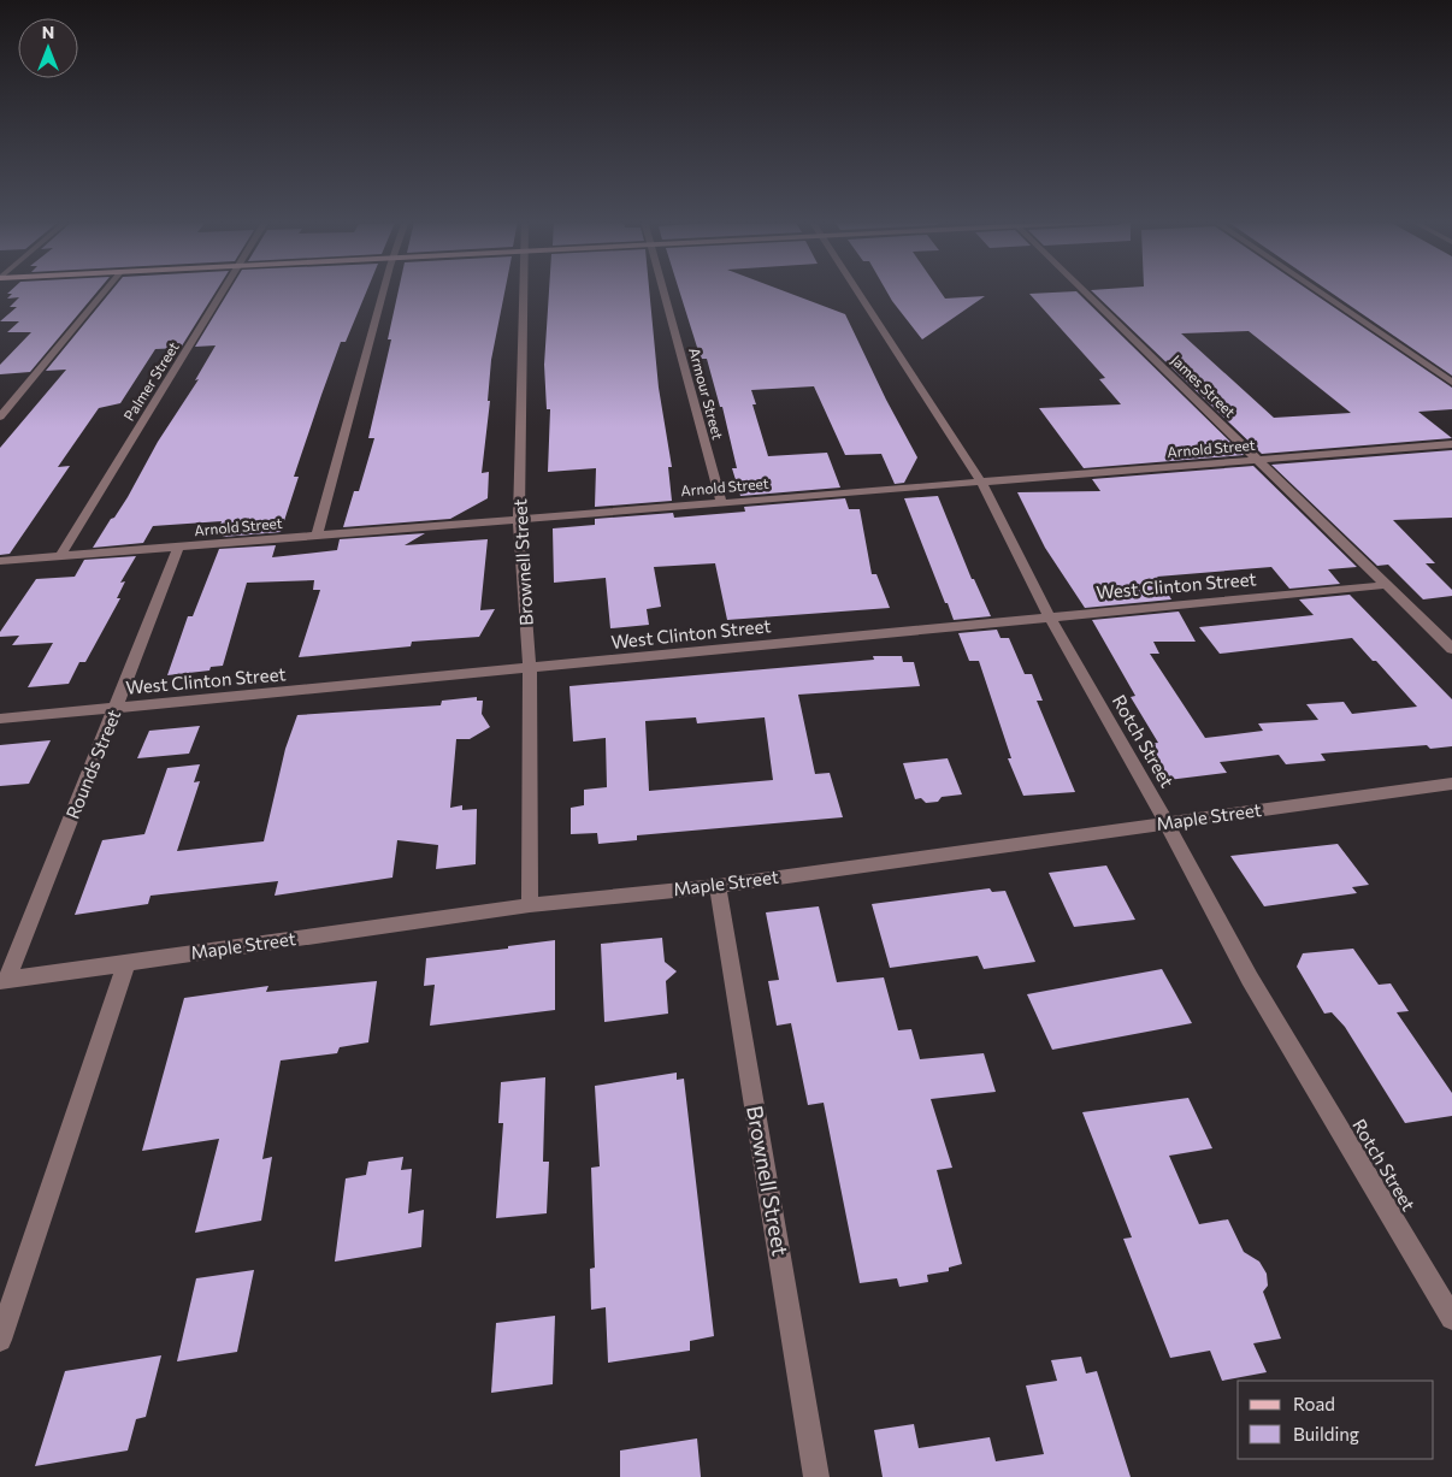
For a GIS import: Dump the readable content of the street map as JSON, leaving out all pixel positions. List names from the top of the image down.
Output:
{
  "streets": {
    "street": [
      "Palmer Street",
      "James Street",
      "Armour Street",
      "Arnold Street",
      "Brownell Street",
      "West Clinton Street",
      "Rotch Street",
      "Rounds Street",
      "Maple Street"
    ]
  },
  "crossings": [
    ["Palmer Street", "Arnold Street"],
    ["James Street", "Arnold Street"],
    ["James Street", "West Clinton Street"],
    ["Armour Street", "Arnold Street"],
    ["Arnold Street", "Brownell Street"],
    ["Arnold Street", "Rotch Street"],
    ["Arnold Street", "Rounds Street"],
    ["Brownell Street", "West Clinton Street"],
    ["Brownell Street", "Maple Street"],
    ["West Clinton Street", "Rotch Street"],
    ["West Clinton Street", "Rounds Street"],
    ["Rotch Street", "Maple Street"],
    ["Rounds Street", "Maple Street"]
  ],
  "legend": ["Road", "Building"],
  "north": "top"
}
